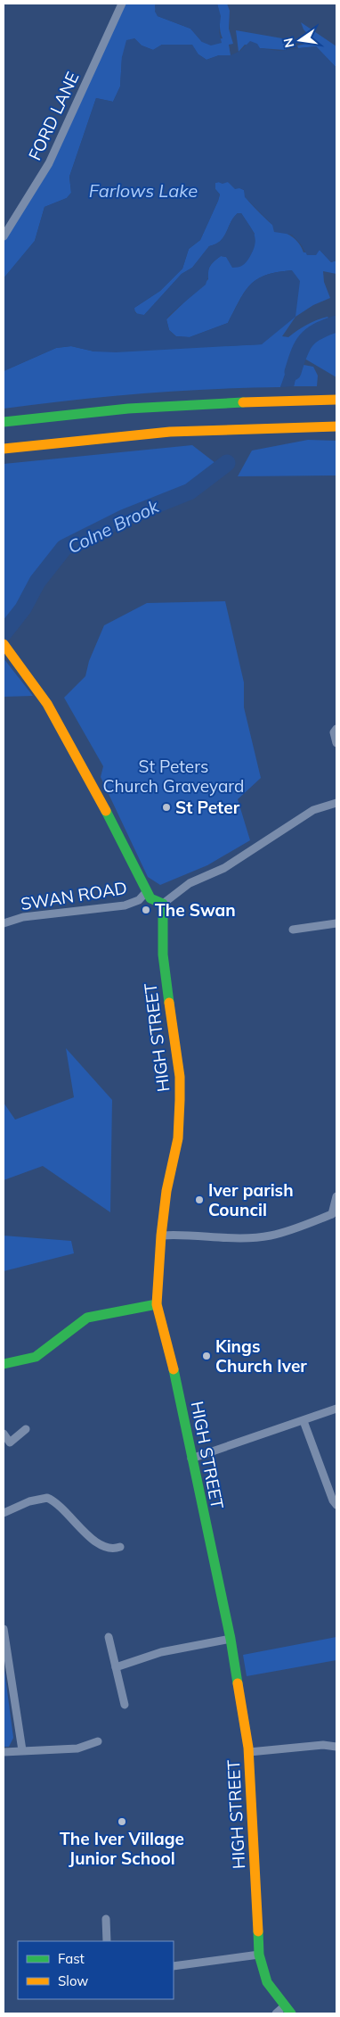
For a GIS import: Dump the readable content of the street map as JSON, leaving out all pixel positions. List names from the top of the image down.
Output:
{
  "streets": {
    "main road": ["HIGH STREET"],
    "street": ["FORD LANE", "SWAN ROAD"]
  },
  "water": ["Farlows Lake", "Colne Brook"],
  "parks": ["St Peters Church Graveyard"],
  "places": [
    "St Peter",
    "The Swan",
    "Iver parish Council",
    "Kings Church Iver",
    "The Iver Village Junior School"
  ],
  "legend": ["Fast", "Slow"],
  "north": "left"
}
